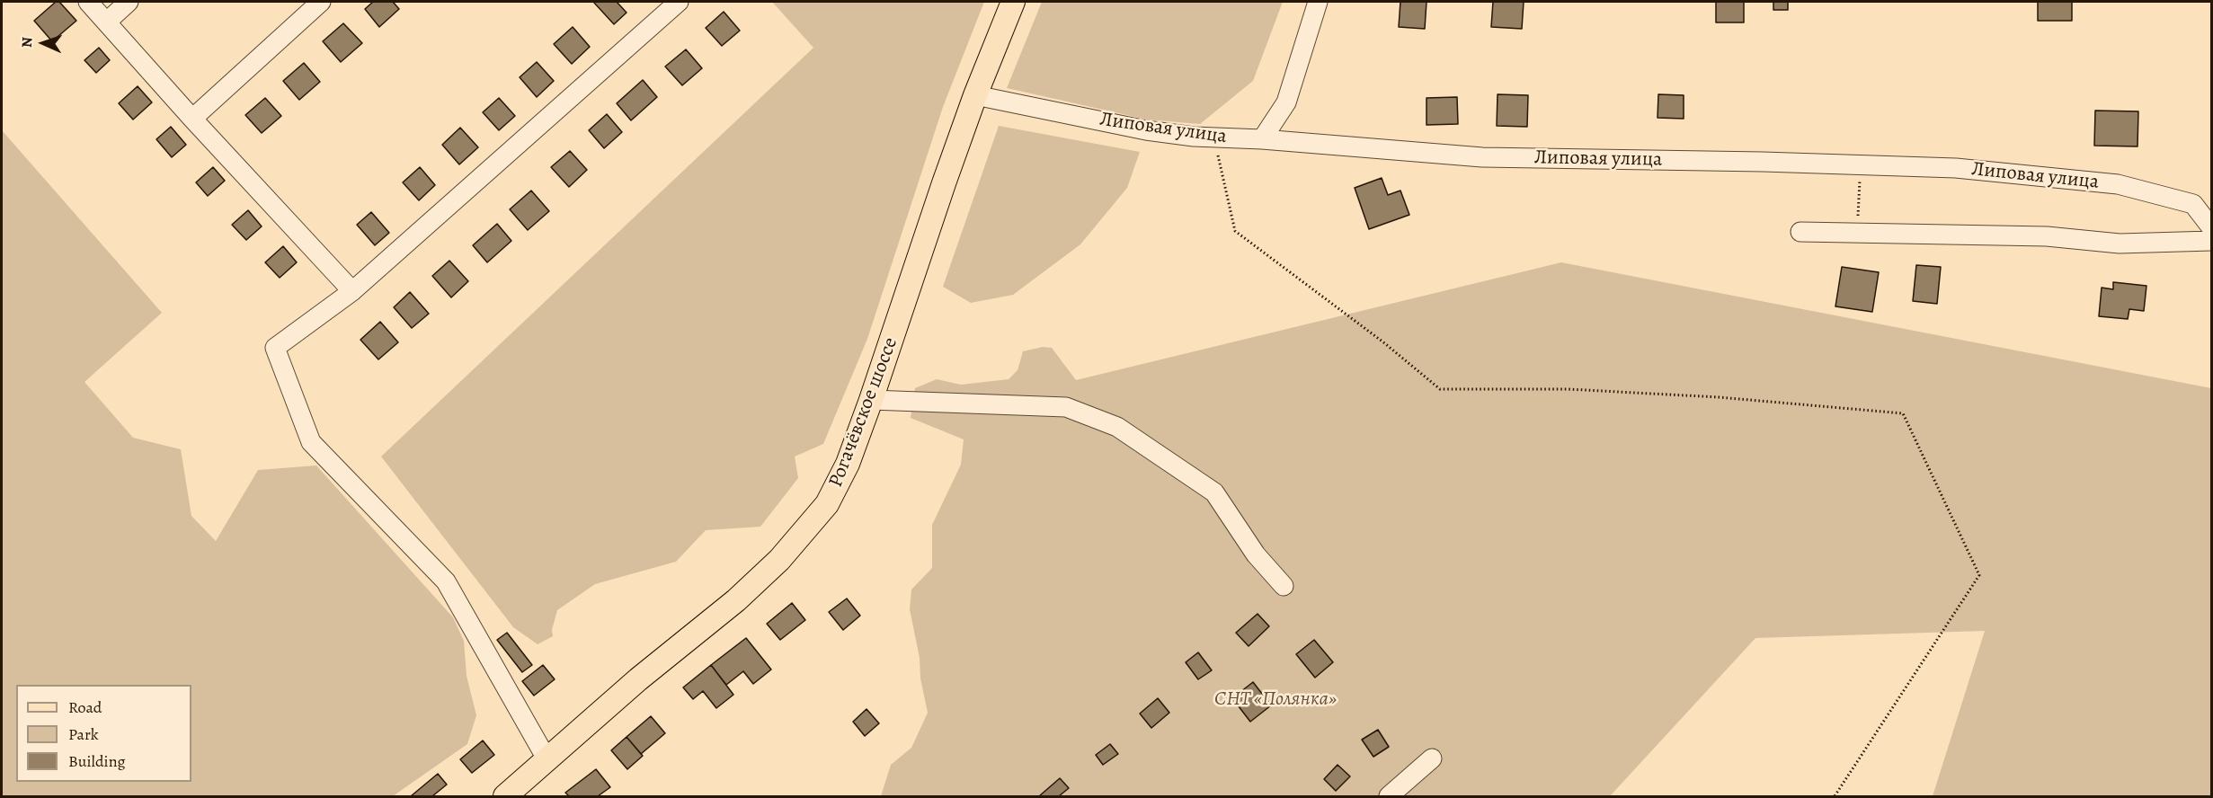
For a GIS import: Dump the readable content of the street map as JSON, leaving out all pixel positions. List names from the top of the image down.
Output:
{
  "streets": {
    "main road": ["Рогачёвское шоссе"],
    "street": ["Липовая улица"]
  },
  "crossings": [
    ["Липовая улица", "Рогачёвское шоссе"]
  ],
  "parks": ["СНТ «Полянка»"],
  "legend": ["Road", "Park", "Building"],
  "north": "left"
}
